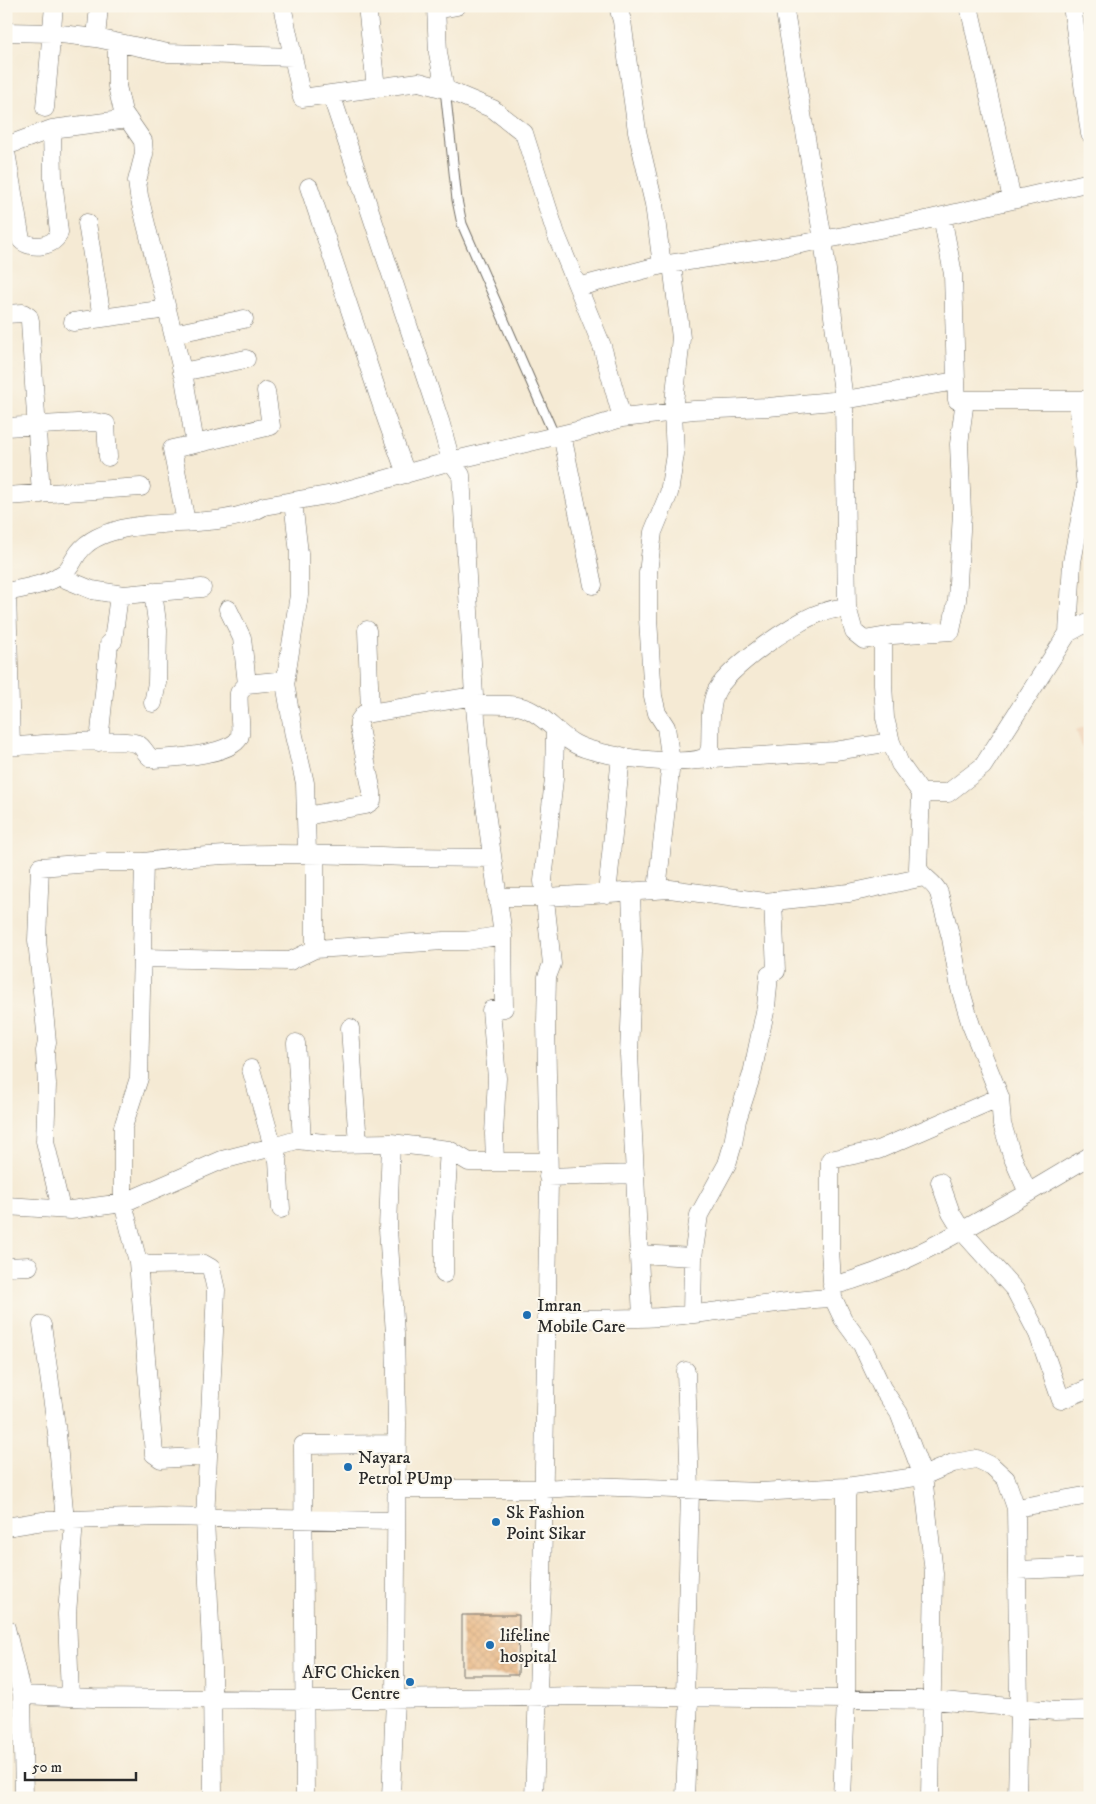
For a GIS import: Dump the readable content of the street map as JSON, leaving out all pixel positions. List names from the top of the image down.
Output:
{
  "places": [
    "Imran Mobile Care",
    "Nayara Petrol PUmp",
    "Sk Fashion Point Sikar",
    "lifeline hospital",
    "AFC Chicken Centre"
  ],
  "scale_bar": "50 m"
}
